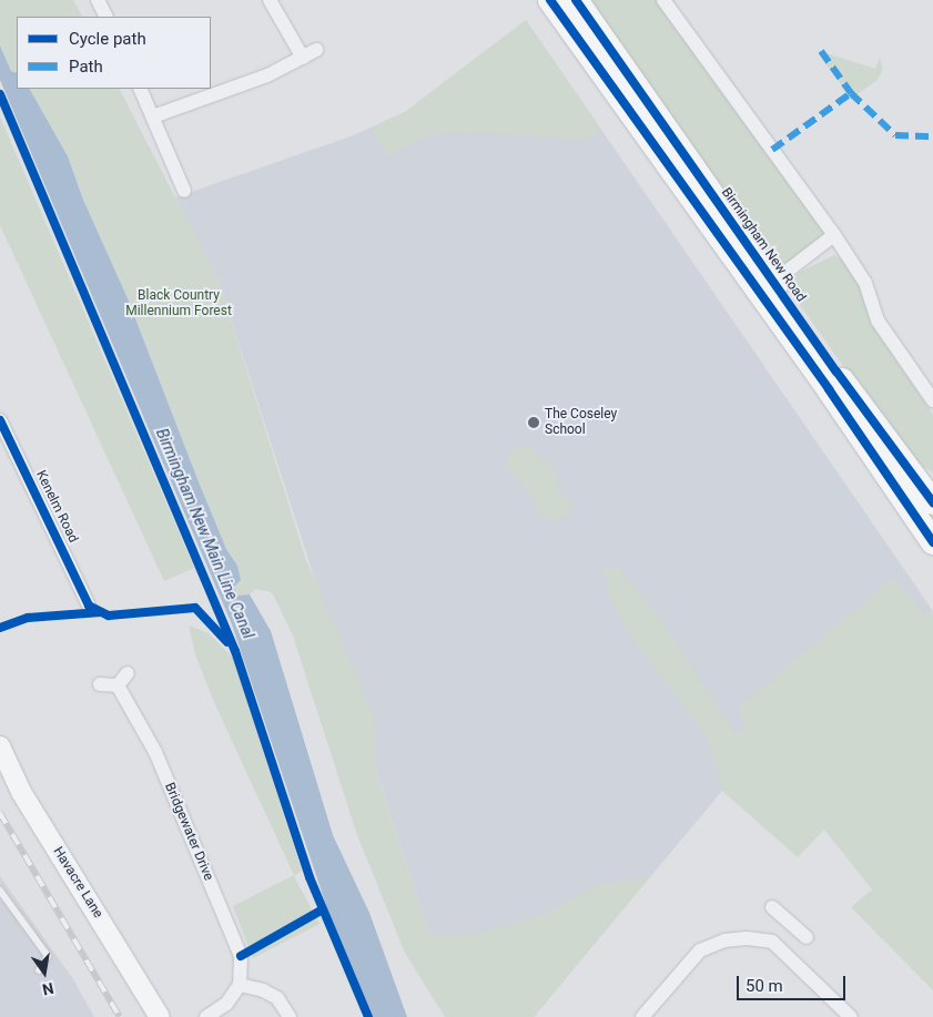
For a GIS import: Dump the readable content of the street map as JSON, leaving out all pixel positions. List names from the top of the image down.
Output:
{
  "streets": {
    "highway": ["Birmingham New Road"],
    "street": ["Kenelm Road", "Bridgewater Drive", "Havacre Lane"]
  },
  "water": ["Birmingham New Main Line Canal"],
  "parks": ["Black Country Millennium Forest"],
  "places": ["The Coseley School"],
  "legend": ["Cycle path", "Path"],
  "scale_bar": "50 m",
  "north": "bottom"
}
